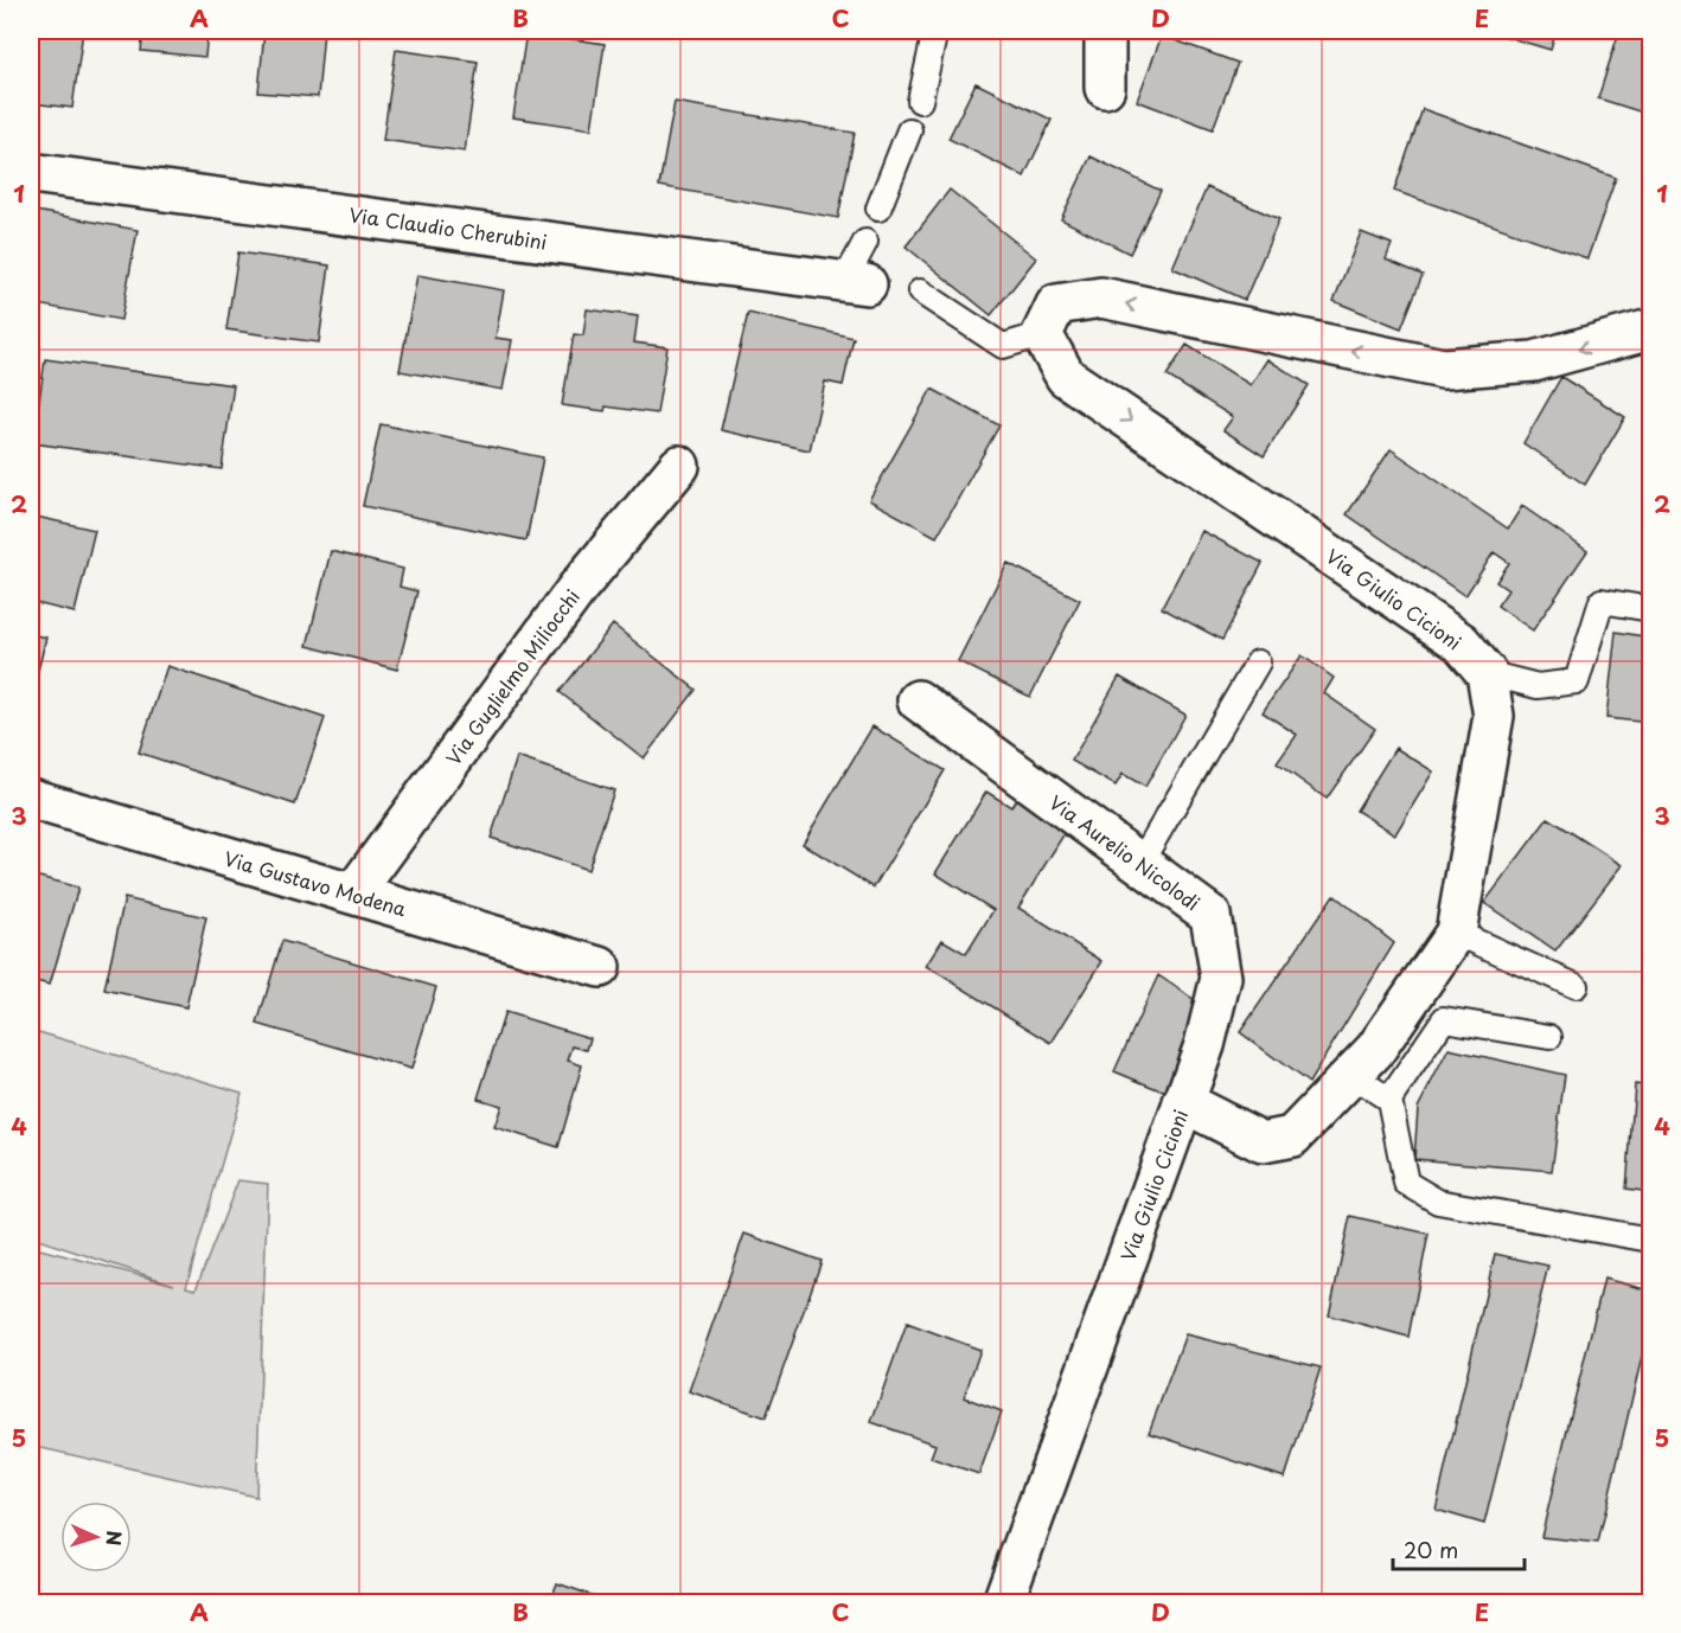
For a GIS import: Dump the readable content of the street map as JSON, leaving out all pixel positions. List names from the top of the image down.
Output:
{
  "streets": {
    "street": [
      "Via Claudio Cherubini",
      "Via Giulio Cicioni",
      "Via Guglielmo Miliocchi",
      "Via Aurelio Nicolodi",
      "Via Gustavo Modena"
    ]
  },
  "crossings": [
    ["Via Giulio Cicioni", "Via Aurelio Nicolodi"],
    ["Via Guglielmo Miliocchi", "Via Gustavo Modena"]
  ],
  "scale_bar": "20 m",
  "north": "right",
  "grid": {
    "columns": [
      "A",
      "B",
      "C",
      "D",
      "E"
    ],
    "rows": [
      "1",
      "2",
      "3",
      "4",
      "5"
    ]
  }
}
